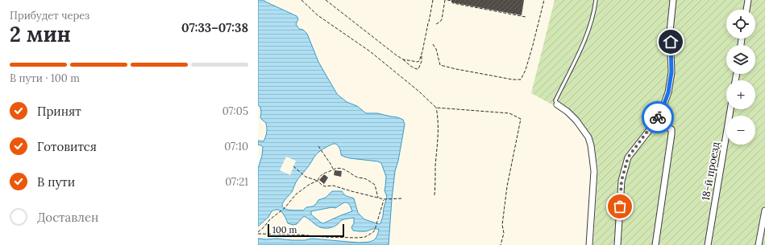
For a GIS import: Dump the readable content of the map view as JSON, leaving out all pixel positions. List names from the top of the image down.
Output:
{
  "streets": {
    "street": ["18-й проезд"]
  },
  "scale_bar": "100 m",
  "page": {
    "heading": ["2 мин", "Прибудет через", "07:33–07:38"],
    "map_buttons": ["+", "−"],
    "bar": "В пути · 100 m",
    "list": [
      ["Принят", "07:05"],
      ["Готовится", "07:10"],
      ["В пути", "07:21"],
      "Доставлен"
    ],
    "scale": "100 m"
  }
}
